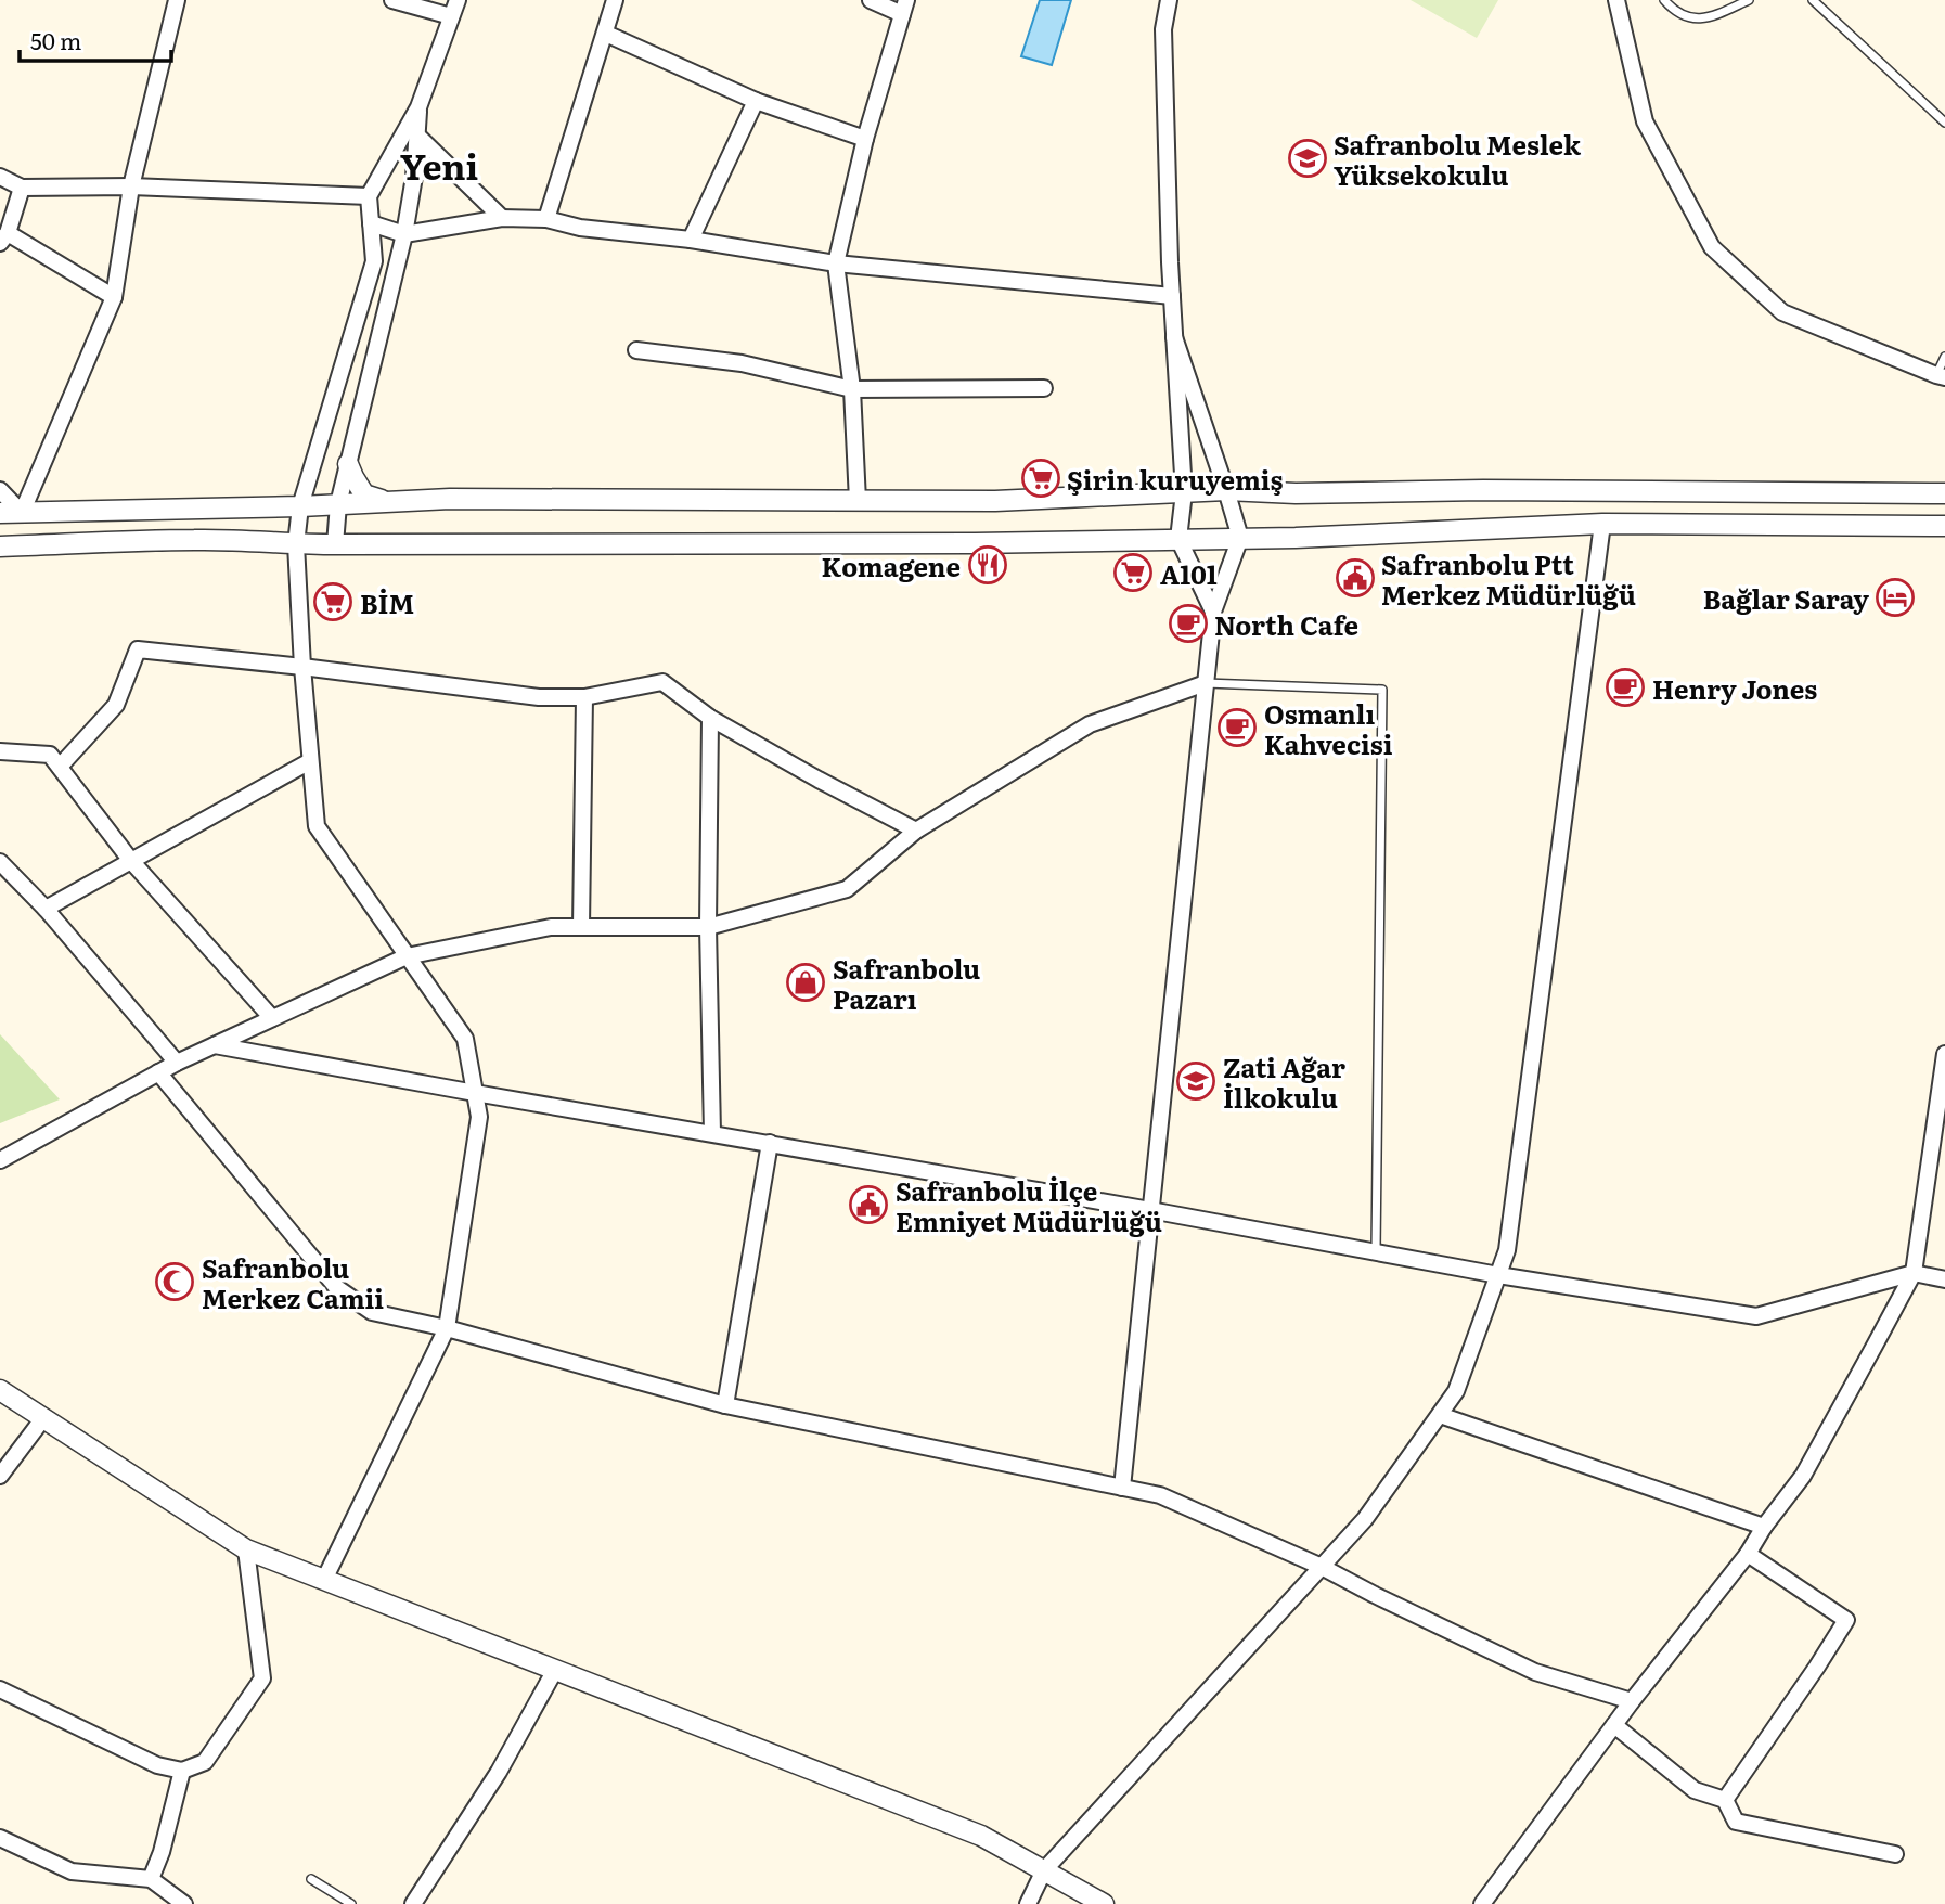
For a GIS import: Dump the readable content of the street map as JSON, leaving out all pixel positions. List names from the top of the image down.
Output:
{
  "districts": ["Yeni"],
  "places": {
    "school or university": ["Safranbolu Meslek Yüksekokulu", "Zati Ağar İlkokulu"],
    "supermarket": ["Şirin kuruyemiş", "A101", "BİM"],
    "restaurant": ["Komagene"],
    "public building": ["Safranbolu Ptt Merkez Müdürlüğü", "Safranbolu İlçe Emniyet Müdürlüğü"],
    "hotel": ["Bağlar Saray"],
    "cafe": ["North Cafe", "Henry Jones", "Osmanlı Kahvecisi"],
    "shop": ["Safranbolu Pazarı"],
    "mosque": ["Safranbolu Merkez Camii"]
  },
  "scale_bar": "50 m"
}
